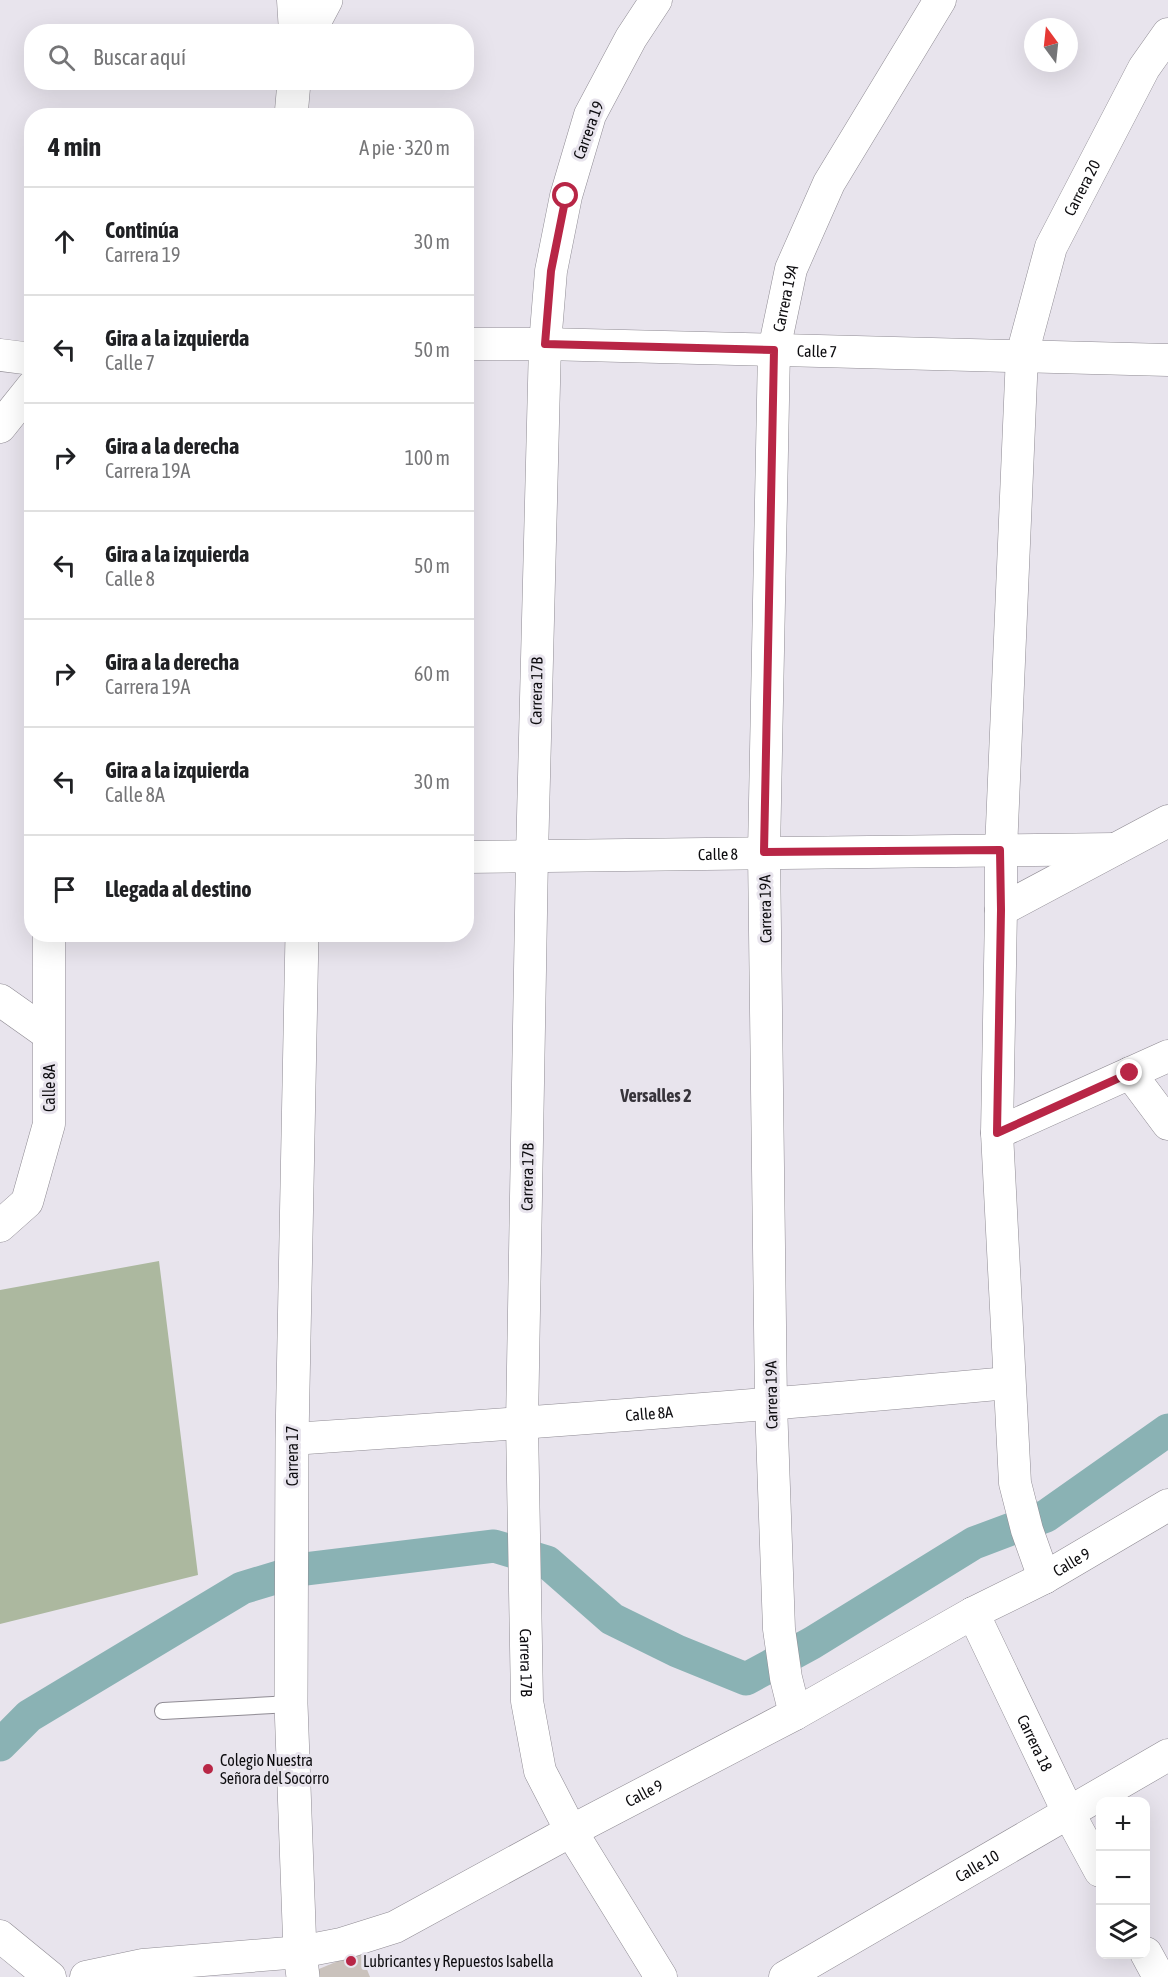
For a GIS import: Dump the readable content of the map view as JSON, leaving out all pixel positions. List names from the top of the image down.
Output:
{
  "streets": {
    "street": [
      "Carrera 19",
      "Carrera 20",
      "Carrera 19A",
      "Calle 7",
      "Carrera 17B",
      "Calle 8",
      "Calle 8A",
      "Carrera 17",
      "Calle 9",
      "Carrera 18",
      "Calle 10"
    ]
  },
  "crossings": [
    ["Carrera 19", "Calle 7"],
    ["Carrera 19", "Carrera 17B"],
    ["Carrera 20", "Calle 7"],
    ["Carrera 19A", "Calle 7"],
    ["Carrera 19A", "Calle 8"],
    ["Carrera 19A", "Calle 8A"],
    ["Carrera 19A", "Calle 9"],
    ["Calle 7", "Carrera 17B"],
    ["Carrera 17B", "Calle 8"],
    ["Carrera 17B", "Calle 8A"],
    ["Carrera 17B", "Calle 9"],
    ["Calle 8A", "Carrera 17"],
    ["Carrera 17", "Calle 9"],
    ["Calle 9", "Carrera 18"],
    ["Carrera 18", "Calle 10"]
  ],
  "districts": ["Versalles 2"],
  "places": ["Colegio Nuestra Señora del Socorro", "Lubricantes y Repuestos Isabella"],
  "north": "top",
  "page": {
    "search": "Buscar aquí",
    "heading": ["4 min", "A pie · 320 m"],
    "list": [
      ["Continúa", "Carrera 19", "30 m"],
      ["Gira a la izquierda", "Calle 7", "50 m"],
      ["Gira a la derecha", "Carrera 19A", "100 m"],
      ["Gira a la izquierda", "Calle 8", "50 m"],
      ["Gira a la derecha", "Carrera 19A", "60 m"],
      ["Gira a la izquierda", "Calle 8A", "30 m"],
      "Llegada al destino"
    ],
    "map_buttons": ["+", "−"]
  }
}
